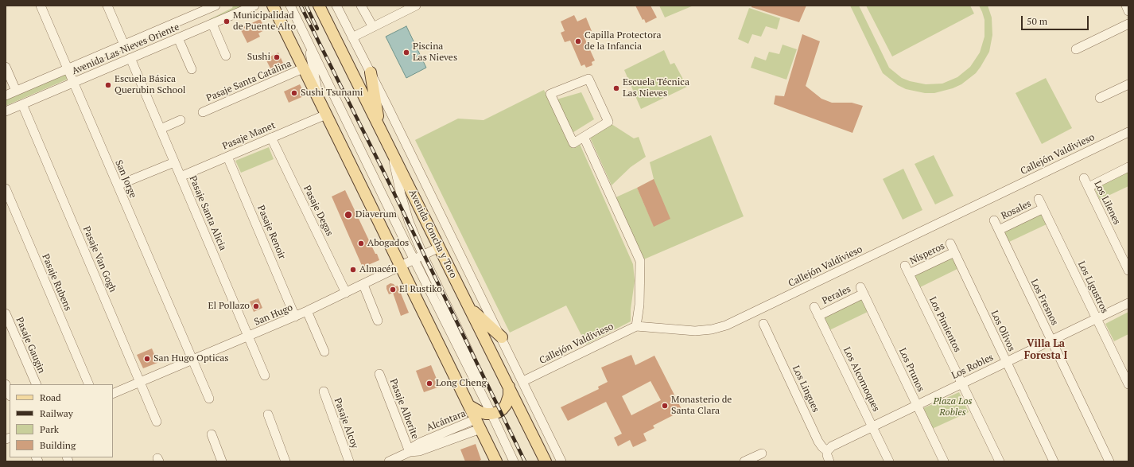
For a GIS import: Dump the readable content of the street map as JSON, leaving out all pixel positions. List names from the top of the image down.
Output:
{
  "streets": {
    "main road": ["Avenida Concha y Toro"],
    "street": [
      "Avenida Las Nieves Oriente",
      "Pasaje Santa Catalina",
      "Pasaje Manet",
      "Callejón Valdivieso",
      "San Jorge",
      "Los Lilenes",
      "Rosales",
      "Pasaje Degas",
      "Pasaje Santa Alicia",
      "Pasaje Renoir",
      "Nísperos",
      "Pasaje Van Gogh",
      "Pasaje Rubens",
      "Los Ligustros",
      "Perales",
      "Los Fresnos",
      "San Hugo",
      "Los Pimientos",
      "Los Olivos",
      "Pasaje Gaugin",
      "Los Robles",
      "Los Prunos",
      "Los Alcornoques",
      "Los Lingues",
      "Pasaje Alberite",
      "Alcántara",
      "Pasaje Alcoy"
    ]
  },
  "crossings": [
    ["Avenida Las Nieves Oriente", "San Jorge"],
    ["Avenida Las Nieves Oriente", "Pasaje Santa Alicia"],
    ["Avenida Las Nieves Oriente", "Pasaje Van Gogh"],
    ["Pasaje Manet", "Pasaje Degas"],
    ["Pasaje Manet", "Pasaje Santa Alicia"],
    ["Pasaje Manet", "Pasaje Renoir"],
    ["Callejón Valdivieso", "Avenida Concha y Toro"],
    ["San Jorge", "San Hugo"],
    ["Rosales", "Los Ligustros"],
    ["Rosales", "Los Fresnos"],
    ["Pasaje Degas", "San Hugo"],
    ["Pasaje Santa Alicia", "San Hugo"],
    ["Pasaje Renoir", "San Hugo"],
    ["Avenida Concha y Toro", "San Hugo"],
    ["Nísperos", "Los Pimientos"],
    ["Nísperos", "Los Olivos"],
    ["Pasaje Van Gogh", "San Hugo"],
    ["Los Ligustros", "Los Robles"],
    ["Perales", "Los Prunos"],
    ["Perales", "Los Alcornoques"],
    ["Los Fresnos", "Los Robles"],
    ["Los Pimientos", "Los Robles"],
    ["Los Olivos", "Los Robles"],
    ["Los Robles", "Los Prunos"],
    ["Los Robles", "Los Alcornoques"],
    ["Los Robles", "Los Lingues"],
    ["Pasaje Alberite", "Alcántara"]
  ],
  "districts": ["Villa La Foresta I"],
  "parks": ["Plaza Los Robles"],
  "places": [
    "Municipalidad de Puente Alto",
    "Capilla Protectora de la Infancia",
    "Piscina Las Nieves",
    "Sushi",
    "Escuela Básica Querubin School",
    "Escuela Técnica Las Nieves",
    "Sushi Tsunami",
    "Diaverum",
    "Abogados",
    "Almacén",
    "El Rustiko",
    "El Pollazo",
    "San Hugo Opticas",
    "Long Cheng",
    "Monasterio de Santa Clara"
  ],
  "legend": [
    "Road",
    "Railway",
    "Park",
    "Building"
  ],
  "scale_bar": "50 m"
}
